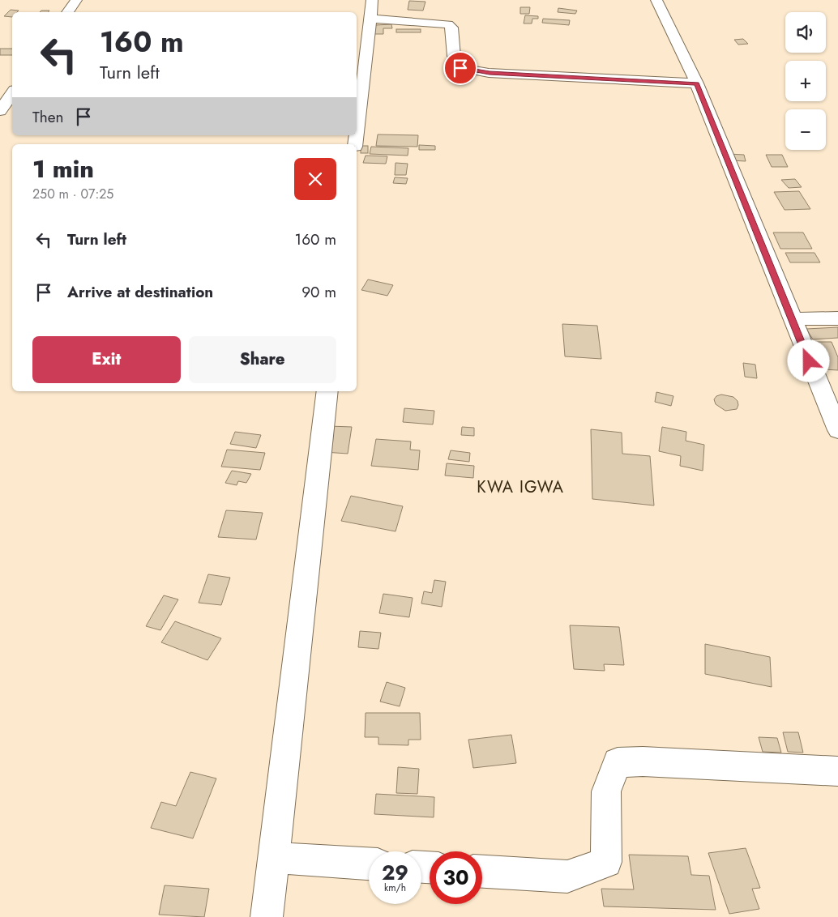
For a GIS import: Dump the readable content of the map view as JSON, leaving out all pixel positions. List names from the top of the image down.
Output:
{
  "districts": ["KWA IGWA"],
  "page": {
    "map_buttons": ["+", "−"],
    "turn": ["160 m", "Turn left"],
    "then": "Then",
    "heading": ["1 min", "250 m · 07:25"],
    "list": [
      {
        "name": "Turn left",
        "value": "160 m"
      },
      {
        "name": "Arrive at destination",
        "value": "90 m"
      }
    ],
    "buttons": ["Exit", "Share"],
    "speed": "29 km/h",
    "limit": "30"
  }
}
